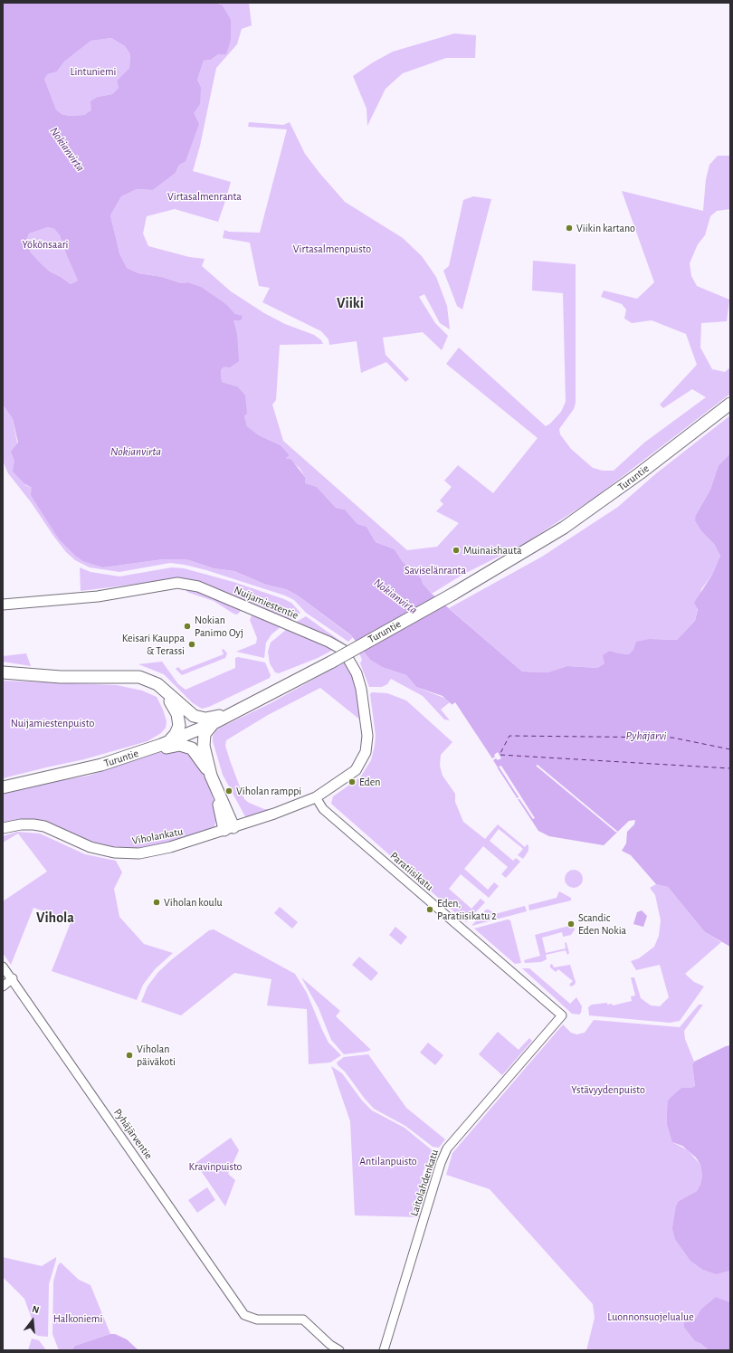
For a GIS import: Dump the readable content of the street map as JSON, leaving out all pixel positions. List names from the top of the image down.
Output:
{
  "streets": {
    "highway": ["Turuntie"],
    "main road": ["Nuijamiestentie", "Viholankatu"],
    "street": ["Paratiisikatu", "Pyhäjärventie", "Laitolahdenkatu"]
  },
  "crossings": [
    ["Nuijamiestentie", "Viholankatu"],
    ["Nuijamiestentie", "Paratiisikatu"],
    ["Viholankatu", "Paratiisikatu"],
    ["Paratiisikatu", "Laitolahdenkatu"]
  ],
  "districts": ["Viiki", "Vihola"],
  "water": ["Nokianvirta", "Pyhäjärvi"],
  "parks": [
    "Lintuniemi",
    "Virtasalmenranta",
    "Yökönsaari",
    "Virtasalmenpuisto",
    "Saviselänranta",
    "Nuijamiestenpuisto",
    "Ystävyydenpuisto",
    "Antilanpuisto",
    "Kravinpuisto",
    "Luonnonsuojelualue",
    "Halkoniemi"
  ],
  "places": [
    "Viikin kartano",
    "Muinaishauta",
    "Nokian Panimo Oyj",
    "Keisari Kauppa & Terassi",
    "Eden",
    "Viholan ramppi",
    "Viholan koulu",
    "Eden, Paratiisikatu 2",
    "Scandic Eden Nokia",
    "Viholan päiväkoti"
  ],
  "north": "top"
}
